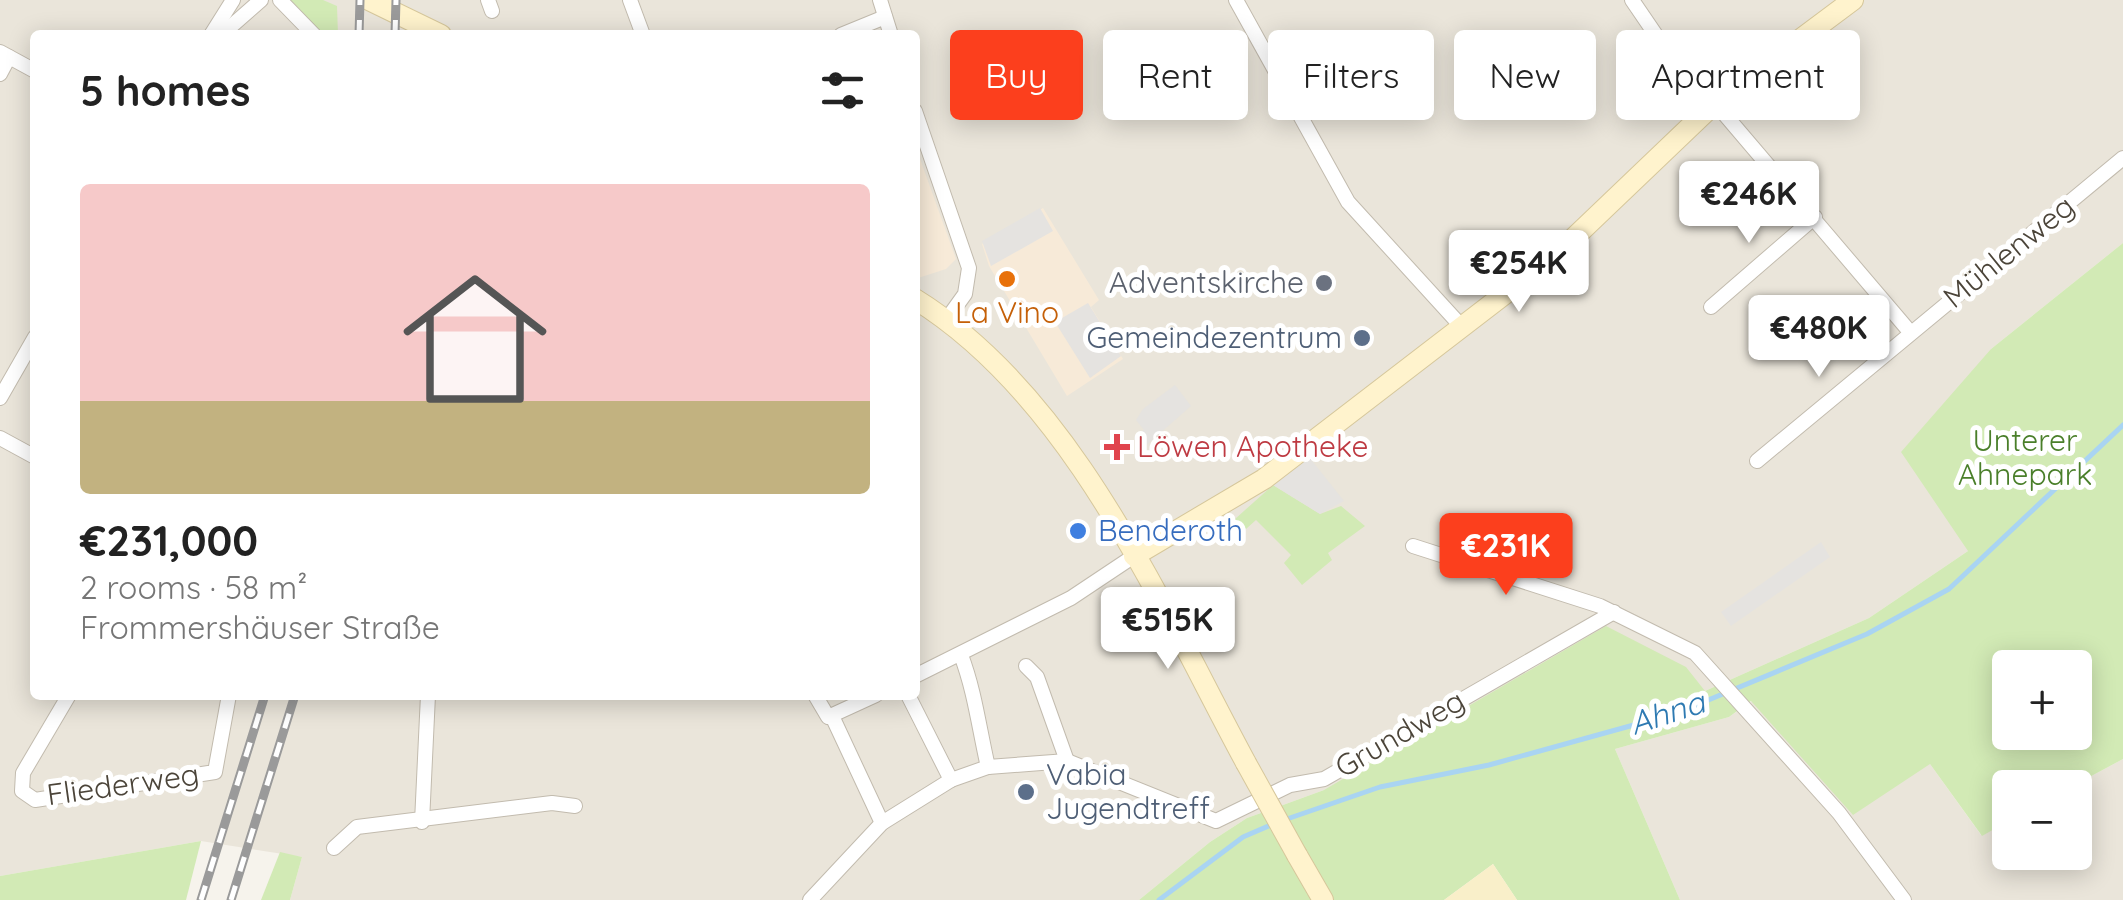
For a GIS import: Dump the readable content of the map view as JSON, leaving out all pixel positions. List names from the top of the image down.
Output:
{
  "streets": {
    "street": ["Mühlenweg", "Grundweg", "Fliederweg"]
  },
  "water": ["Ahna"],
  "parks": ["Unterer Ahnepark"],
  "places": {
    "other": [
      "La Vino",
      "Adventskirche",
      "Gemeindezentrum",
      "Benderoth",
      "Vabia Jugendtreff"
    ],
    "health": ["Löwen Apotheke"]
  },
  "page": {
    "chip": [
      "Buy",
      "Rent",
      "Filters",
      "New",
      "Apartment"
    ],
    "heading": "5 homes",
    "list": [
      {
        "name": "€231,000",
        "note": "2 rooms · 58 m² · Frommershäuser Straße"
      }
    ],
    "price": [
      "€246K",
      "€254K",
      "€480K",
      "€231K",
      "€515K"
    ],
    "map_buttons": ["+", "−"]
  }
}
